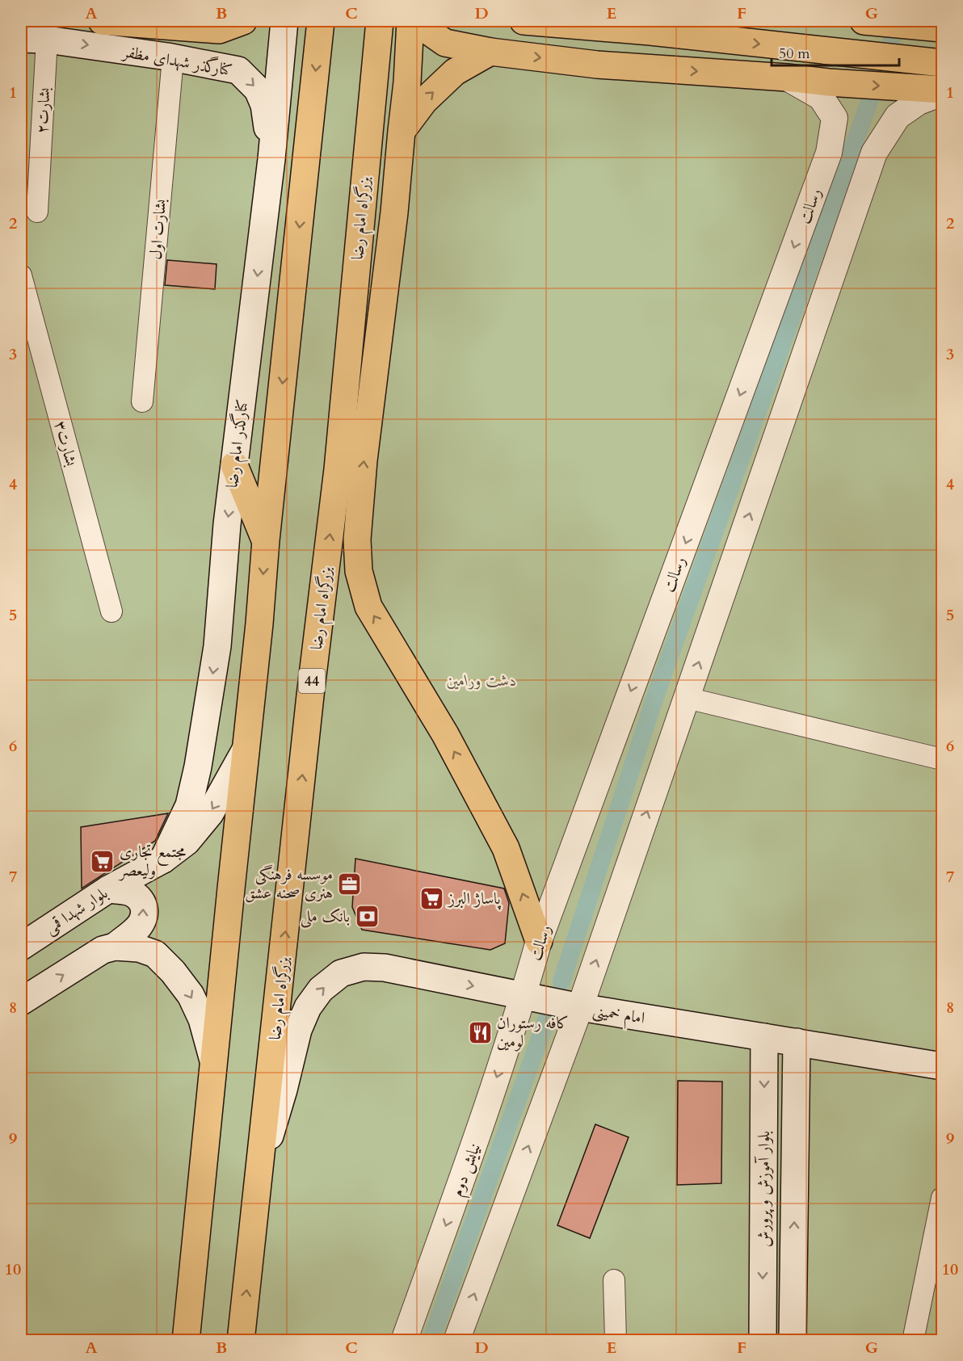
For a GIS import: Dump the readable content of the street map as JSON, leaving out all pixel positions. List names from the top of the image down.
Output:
{
  "streets": {
    "main road": [
      "کنارگذر شهدای مظفر",
      "بزرگراه امام رضا",
      "کنارگذر امام رضا",
      "44",
      "بلوار شهدا قمی",
      "امام خمینی",
      "بلوار آموزش و پرورش"
    ],
    "street": [
      "بشارت۲",
      "رسالت",
      "بشارت اول",
      "بشارت۳",
      "نیایش دوم"
    ]
  },
  "crossings": [
    ["کنارگذر شهدای مظفر", "بشارت۲"],
    ["کنارگذر شهدای مظفر", "بشارت اول"],
    ["کنارگذر شهدای مظفر", "کنارگذر امام رضا"],
    ["رسالت", "امام خمینی"],
    ["رسالت", "نیایش دوم"],
    ["بزرگراه امام رضا", "امام خمینی"],
    ["کنارگذر امام رضا", "بلوار شهدا قمی"],
    ["امام خمینی", "نیایش دوم"],
    ["امام خمینی", "بلوار آموزش و پرورش"]
  ],
  "one_way": ["کنارگذر شهدای مظفر", "بلوار شهدا قمی"],
  "parks": ["دشت ورامین"],
  "places": {
    "supermarket": ["مجتمع تجاری ولیعصر", "پاساژ البرز"],
    "office": ["موسسه فرهنگی هنری صحنه عشق"],
    "bank": ["بانک ملی"],
    "restaurant": ["کافه رستوران لومین"]
  },
  "scale_bar": "50 m",
  "grid": {
    "columns": [
      "A",
      "B",
      "C",
      "D",
      "E",
      "F",
      "G"
    ],
    "rows": [
      "1",
      "2",
      "3",
      "4",
      "5",
      "6",
      "7",
      "8",
      "9",
      "10"
    ]
  }
}
